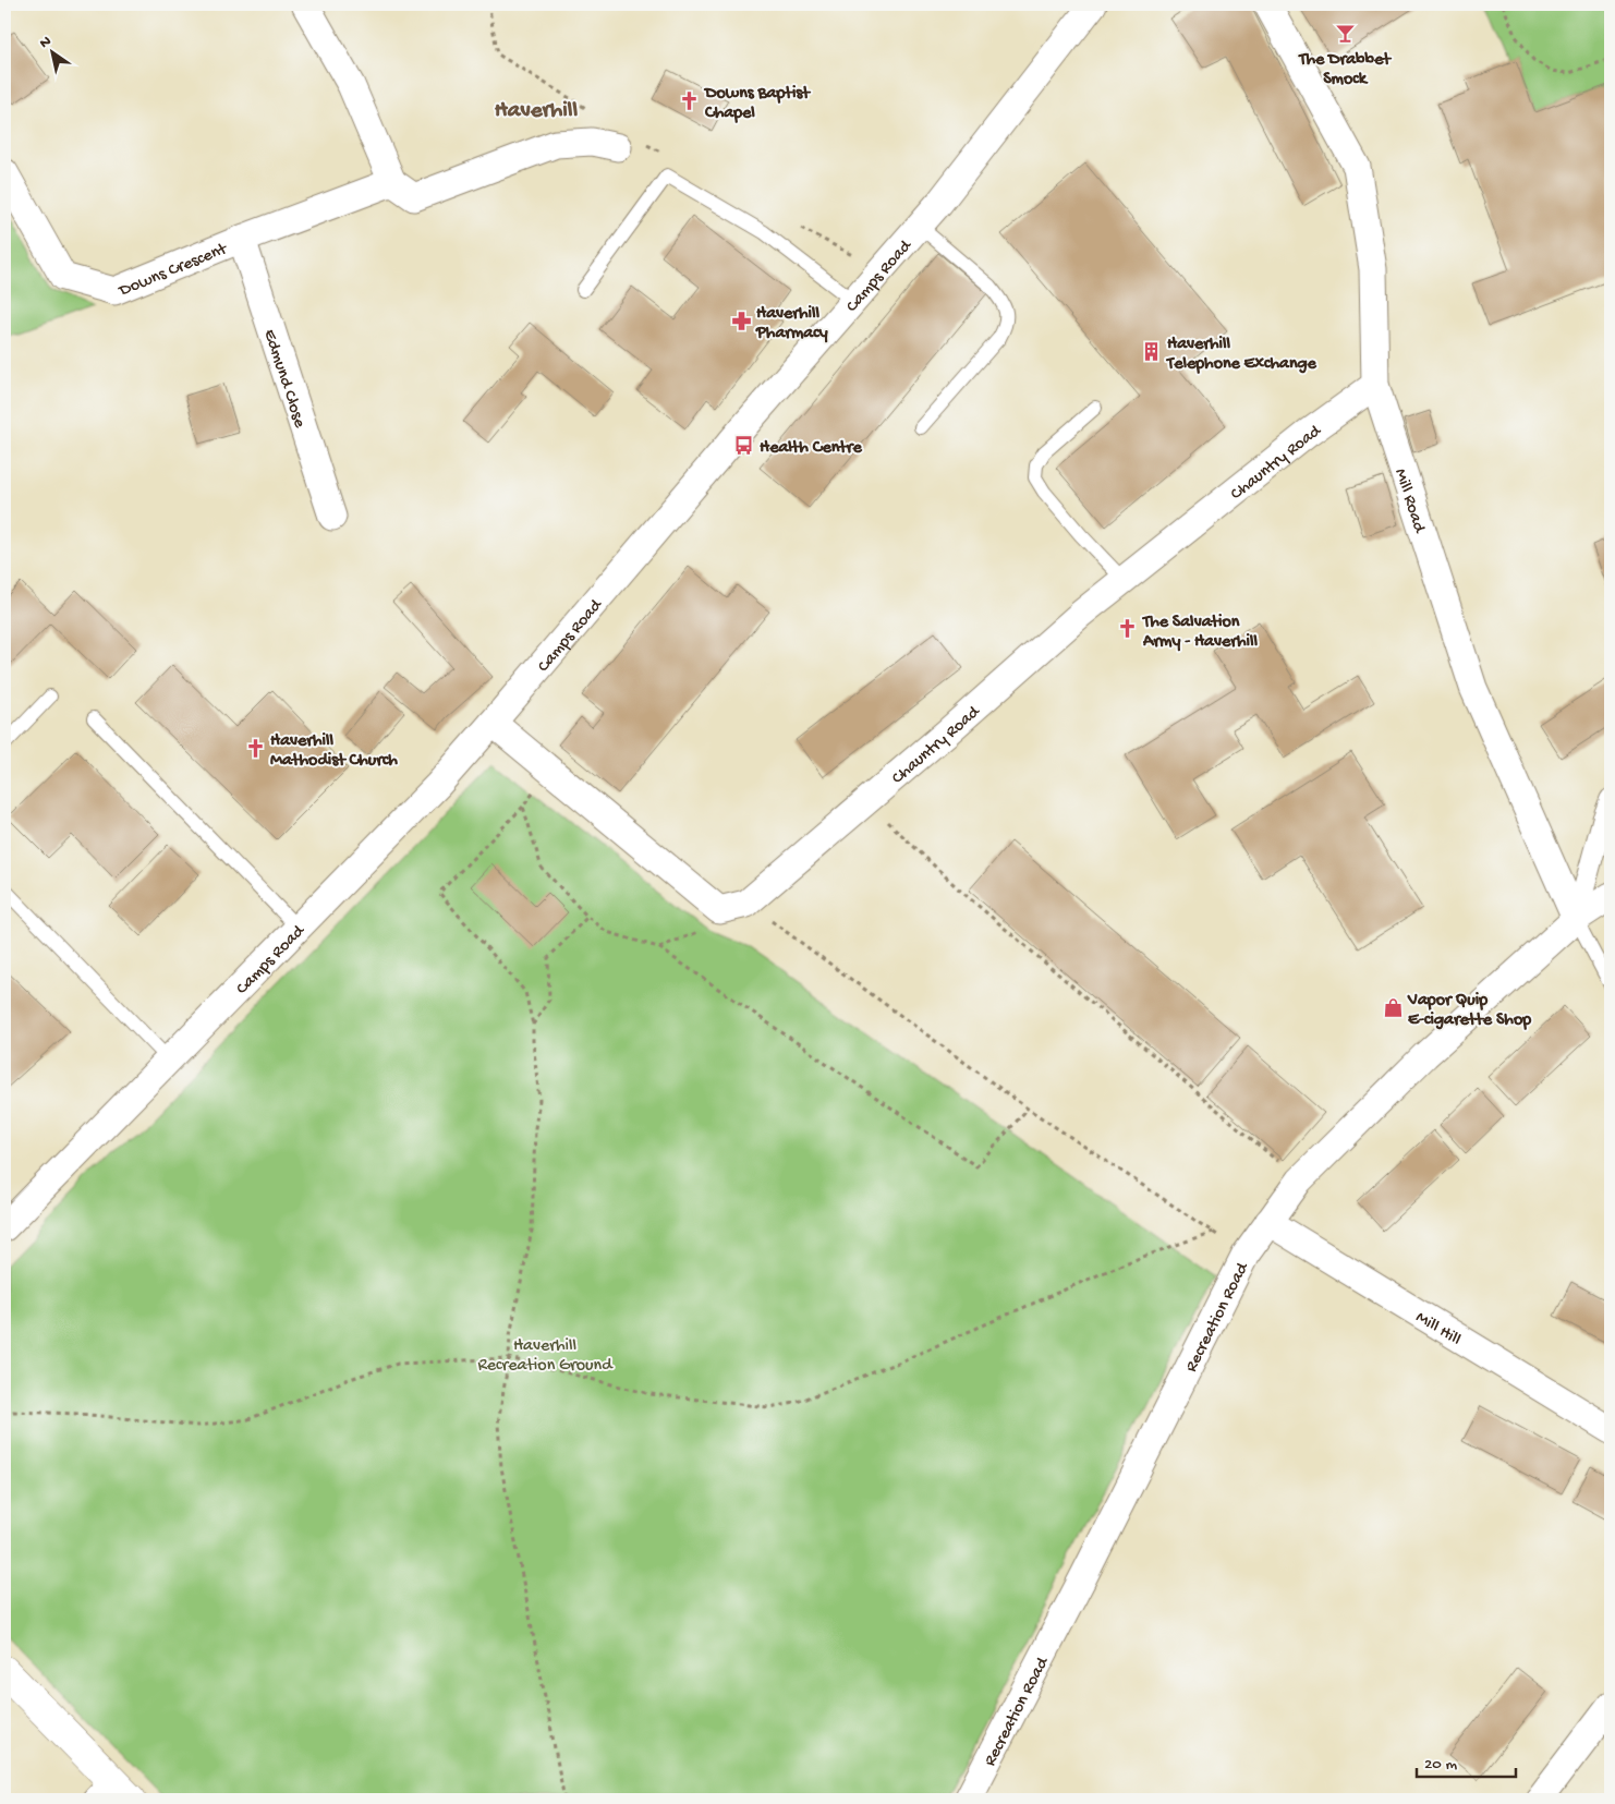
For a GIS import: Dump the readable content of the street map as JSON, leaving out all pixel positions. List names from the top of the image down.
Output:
{
  "streets": {
    "street": [
      "Downs Crescent",
      "Camps Road",
      "Edmund Close",
      "Chauntry Road",
      "Mill Road",
      "Recreation Road",
      "Mill Hill"
    ]
  },
  "crossings": [
    ["Downs Crescent", "Edmund Close"],
    ["Chauntry Road", "Mill Road"],
    ["Mill Road", "Recreation Road"],
    ["Recreation Road", "Mill Hill"]
  ],
  "districts": ["Haverhill"],
  "parks": ["Haverhill Recreation Ground"],
  "places": {
    "bar": ["The Drabbet Smock"],
    "church": ["Downs Baptist Chapel", "The Salvation Army - Haverhill", "Haverhill Mathodist Church"],
    "pharmacy": ["Haverhill Pharmacy"],
    "building": ["Haverhill Telephone Exchange"],
    "bus stop": ["Health Centre"],
    "shop": ["Vapor Quip E-cigarette Shop"]
  },
  "scale_bar": "20 m",
  "north": "top left"
}
